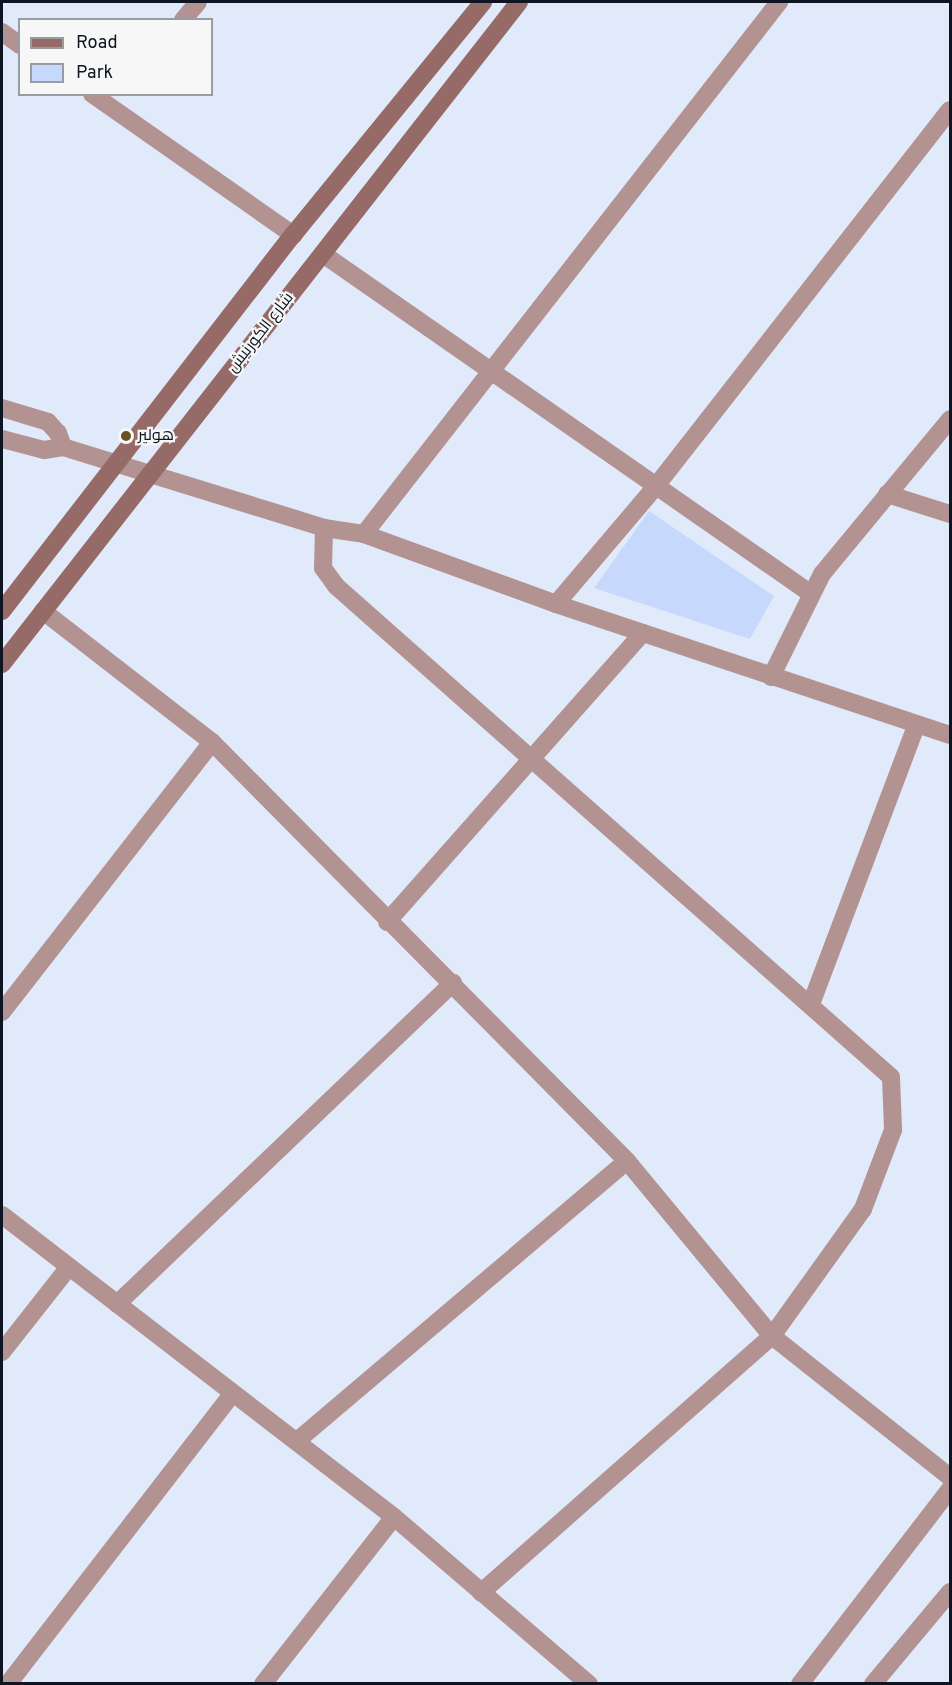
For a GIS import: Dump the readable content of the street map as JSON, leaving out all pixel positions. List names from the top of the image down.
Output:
{
  "streets": {
    "street": ["شارع الكورنيش"]
  },
  "places": ["هولير"],
  "legend": ["Road", "Park"]
}
